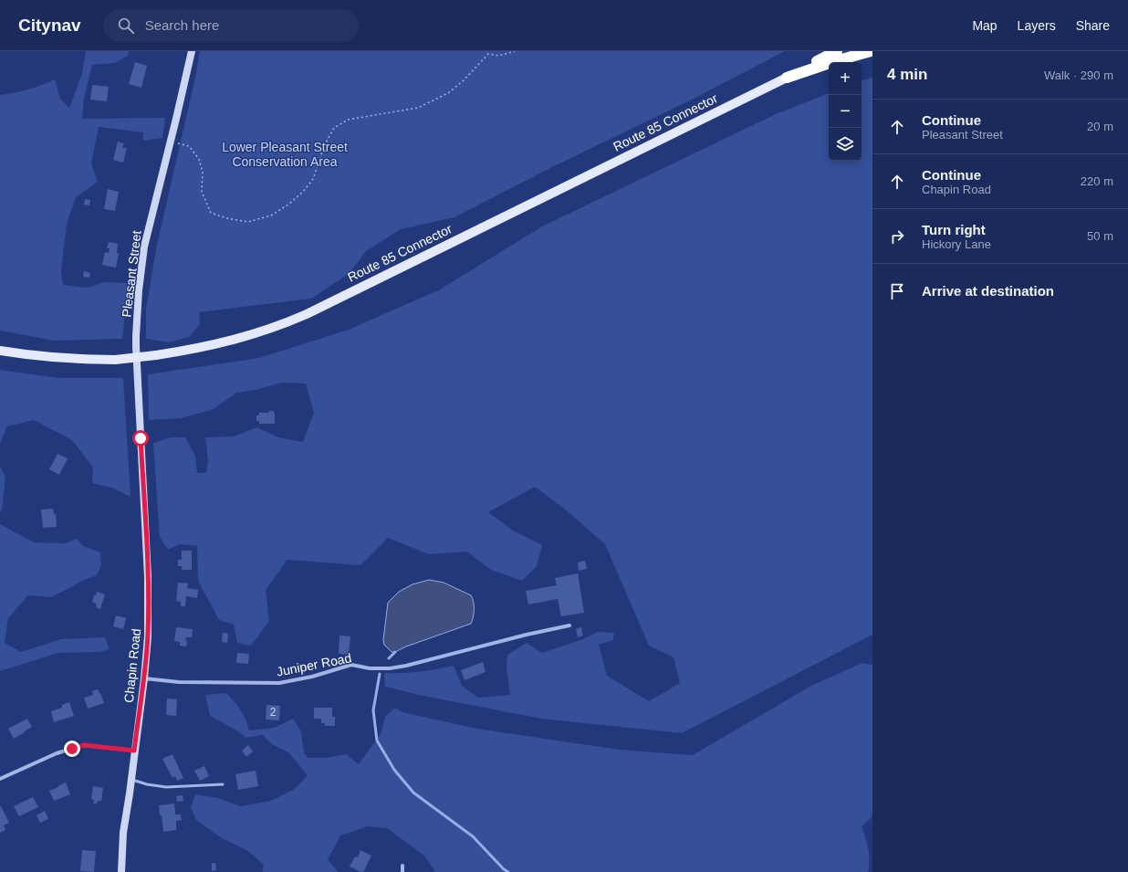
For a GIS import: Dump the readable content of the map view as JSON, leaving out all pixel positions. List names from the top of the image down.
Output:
{
  "streets": {
    "highway": ["Route 85 Connector"],
    "street": ["Pleasant Street", "Juniper Road", "Chapin Road"]
  },
  "crossings": [
    ["Pleasant Street", "Chapin Road"],
    ["Juniper Road", "Chapin Road"]
  ],
  "parks": ["Lower Pleasant Street Conservation Area"],
  "house_numbers": ["2"],
  "page": {
    "header": "Citynav",
    "search": "Search here",
    "nav": ["Map", "Layers", "Share"],
    "heading": ["4 min", "Walk · 290 m"],
    "map_buttons": ["+", "−"],
    "list": [
      ["Continue", "Pleasant Street", "20 m"],
      ["Continue", "Chapin Road", "220 m"],
      ["Turn right", "Hickory Lane", "50 m"],
      "Arrive at destination"
    ]
  }
}
